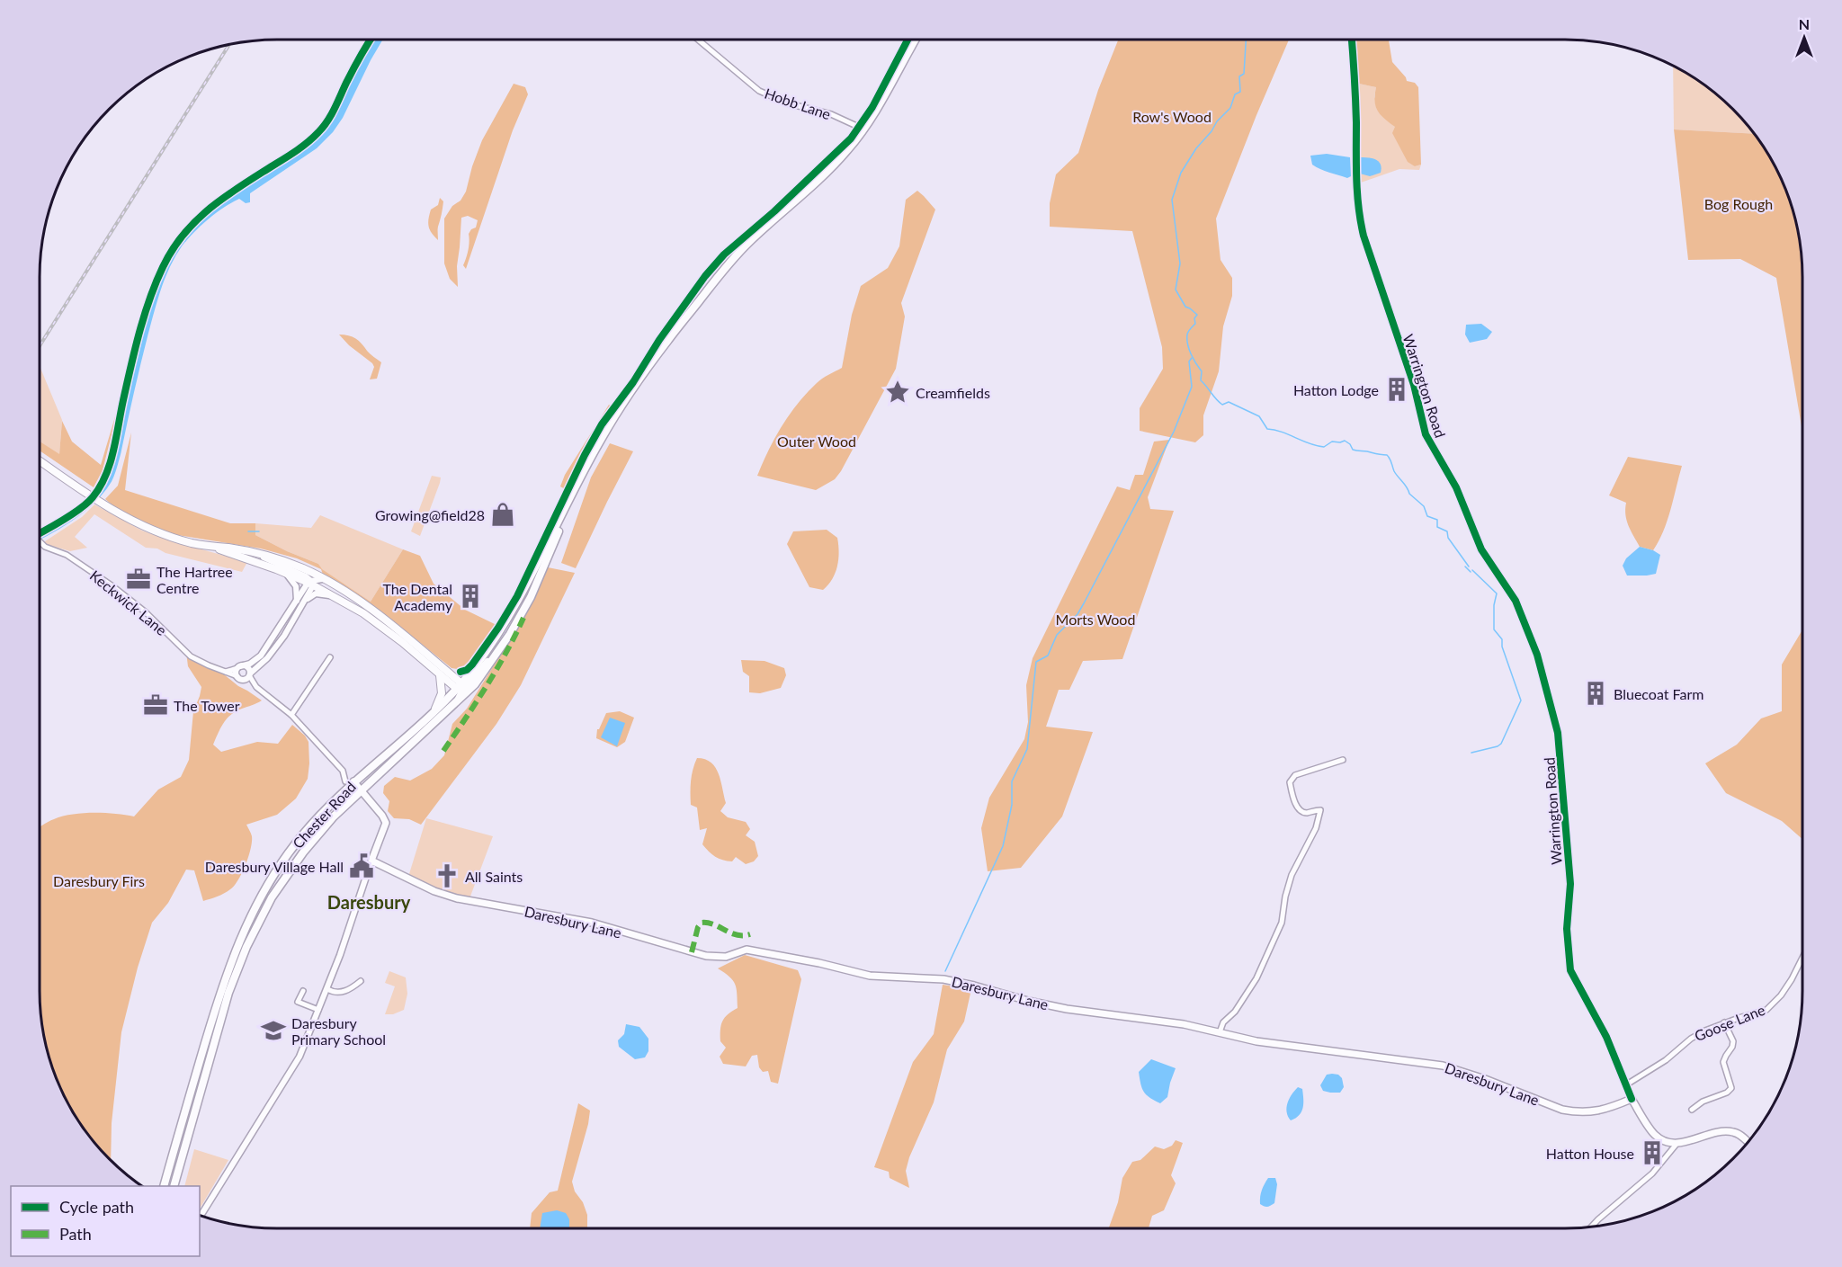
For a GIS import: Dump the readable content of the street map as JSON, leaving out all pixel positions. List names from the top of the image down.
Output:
{
  "streets": {
    "highway": ["Chester Road"],
    "main road": ["Daresbury Lane"],
    "street": [
      "Hobb Lane",
      "Warrington Road",
      "Keckwick Lane",
      "Goose Lane"
    ]
  },
  "crossings": [
    ["Hobb Lane", "Chester Road"],
    ["Warrington Road", "Daresbury Lane"],
    ["Warrington Road", "Goose Lane"]
  ],
  "districts": ["Daresbury"],
  "parks": [
    "Row's Wood",
    "Bog Rough",
    "Outer Wood",
    "Morts Wood",
    "Daresbury Firs"
  ],
  "places": {
    "building": [
      "Hatton Lodge",
      "The Dental Academy",
      "Bluecoat Farm",
      "Hatton House"
    ],
    "place": ["Creamfields"],
    "shop": ["Growing@field28"],
    "office": ["The Hartree Centre", "The Tower"],
    "public building": ["Daresbury Village Hall"],
    "church": ["All Saints"],
    "school or university": ["Daresbury Primary School"]
  },
  "legend": ["Cycle path", "Path"],
  "north": "top"
}
